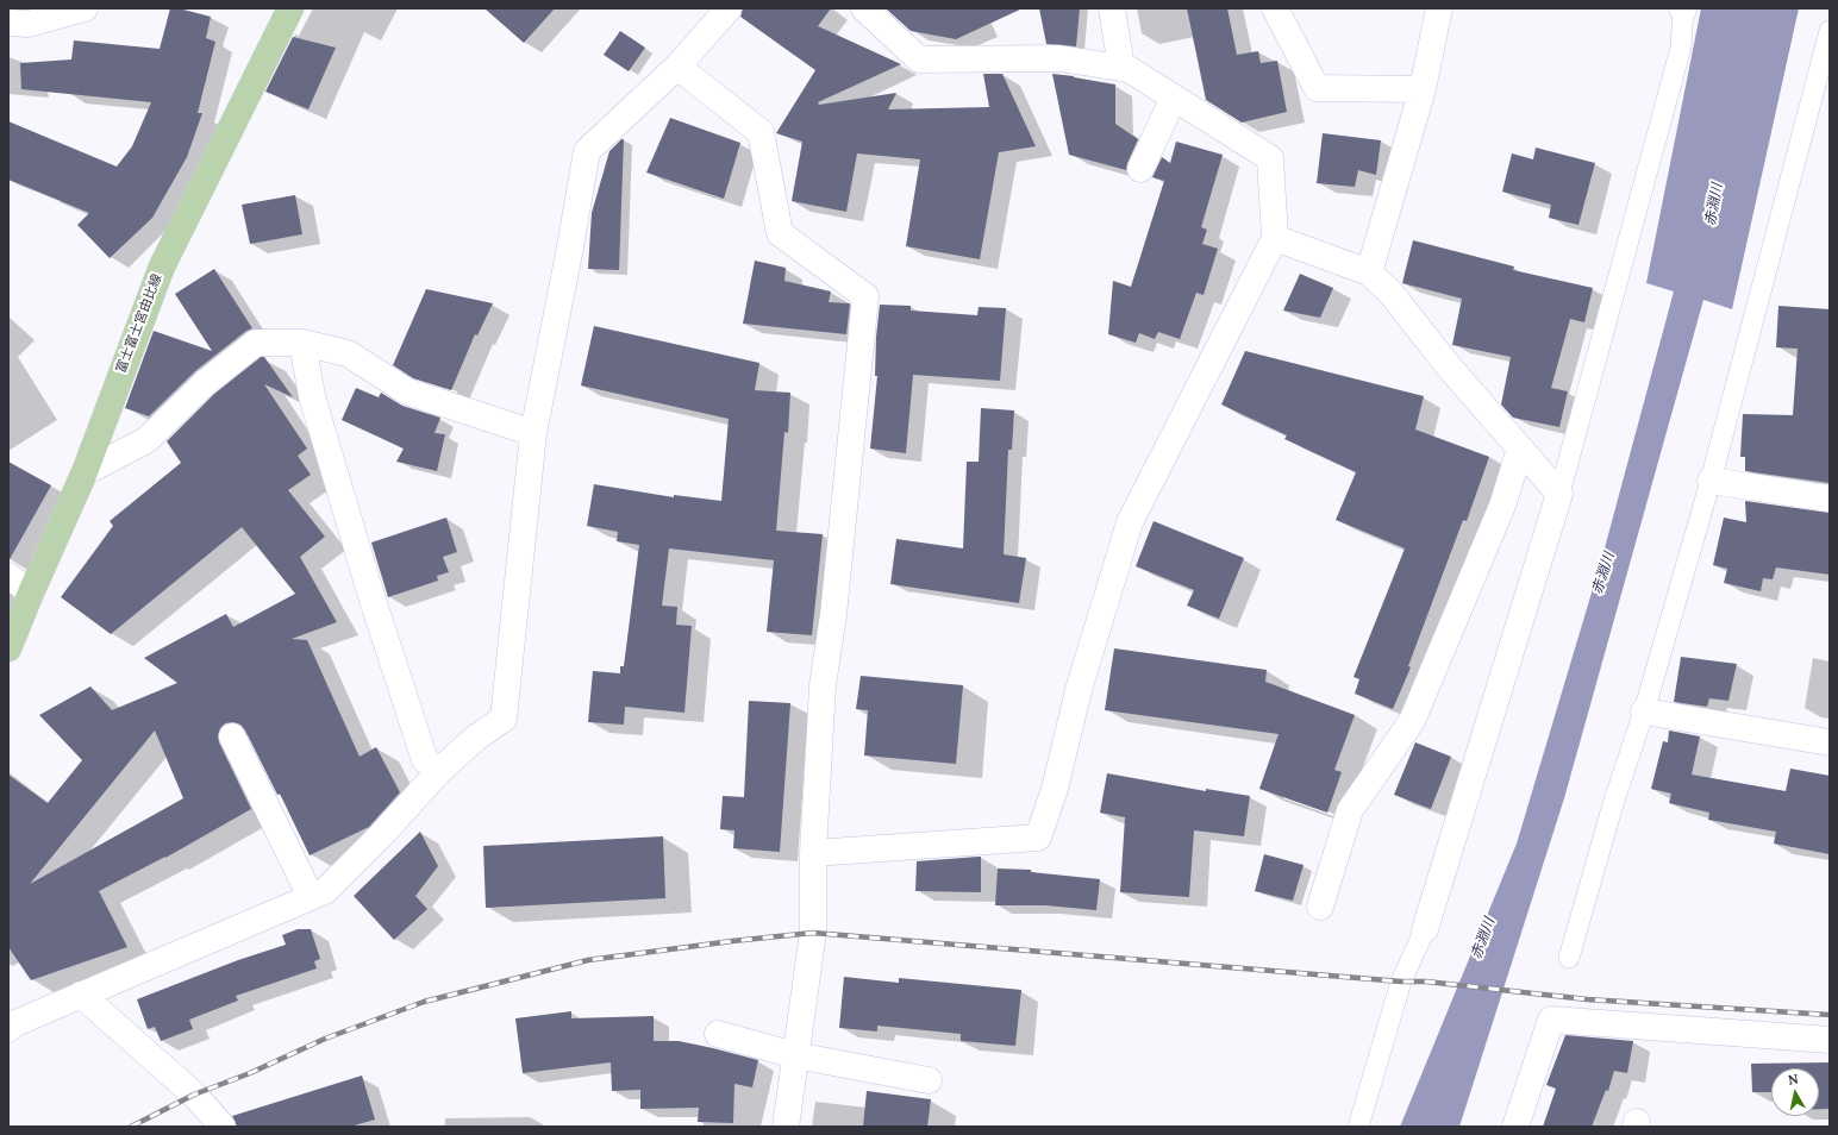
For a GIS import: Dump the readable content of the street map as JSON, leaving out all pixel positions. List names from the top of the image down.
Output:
{
  "streets": {
    "main road": ["富士富士宮由比線"]
  },
  "water": ["赤淵川"],
  "north": "top"
}
